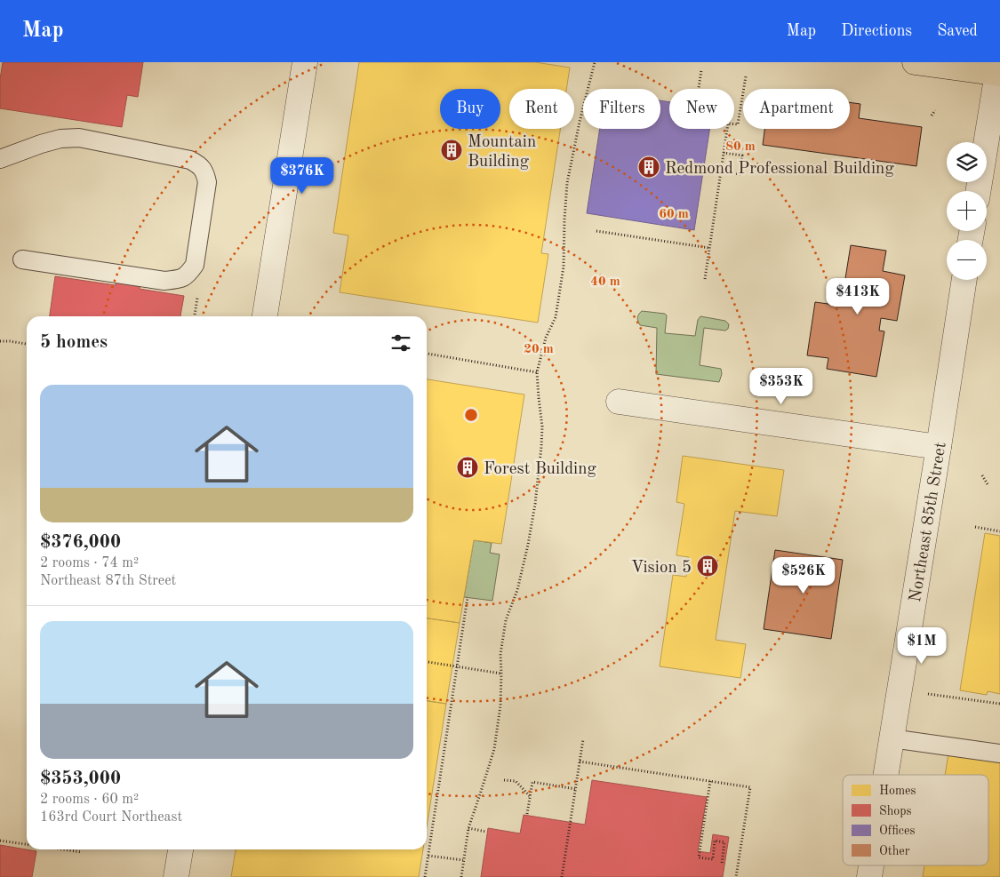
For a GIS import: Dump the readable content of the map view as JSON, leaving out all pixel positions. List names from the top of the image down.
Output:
{
  "streets": {
    "street": ["Northeast 85th Street"]
  },
  "places": {
    "building": [
      "Mountain Building",
      "Redmond Professional Building",
      "Forest Building",
      "Vision 5"
    ]
  },
  "legend": [
    "Homes",
    "Shops",
    "Offices",
    "Other"
  ],
  "page": {
    "header": "Map",
    "nav": ["Map", "Directions", "Saved"],
    "chip": [
      "Buy",
      "Rent",
      "Filters",
      "New",
      "Apartment"
    ],
    "map_buttons": ["+", "−"],
    "price": [
      "$376K",
      "$413K",
      "$353K",
      "$526K",
      "$1M"
    ],
    "heading": "5 homes",
    "list": [
      {
        "name": "$376,000",
        "note": "2 rooms · 74 m² · Northeast 87th Street"
      },
      {
        "name": "$353,000",
        "note": "2 rooms · 60 m² · 163rd Court Northeast"
      }
    ]
  },
  "rings": [
    "80 m",
    "60 m",
    "40 m",
    "20 m"
  ]
}
